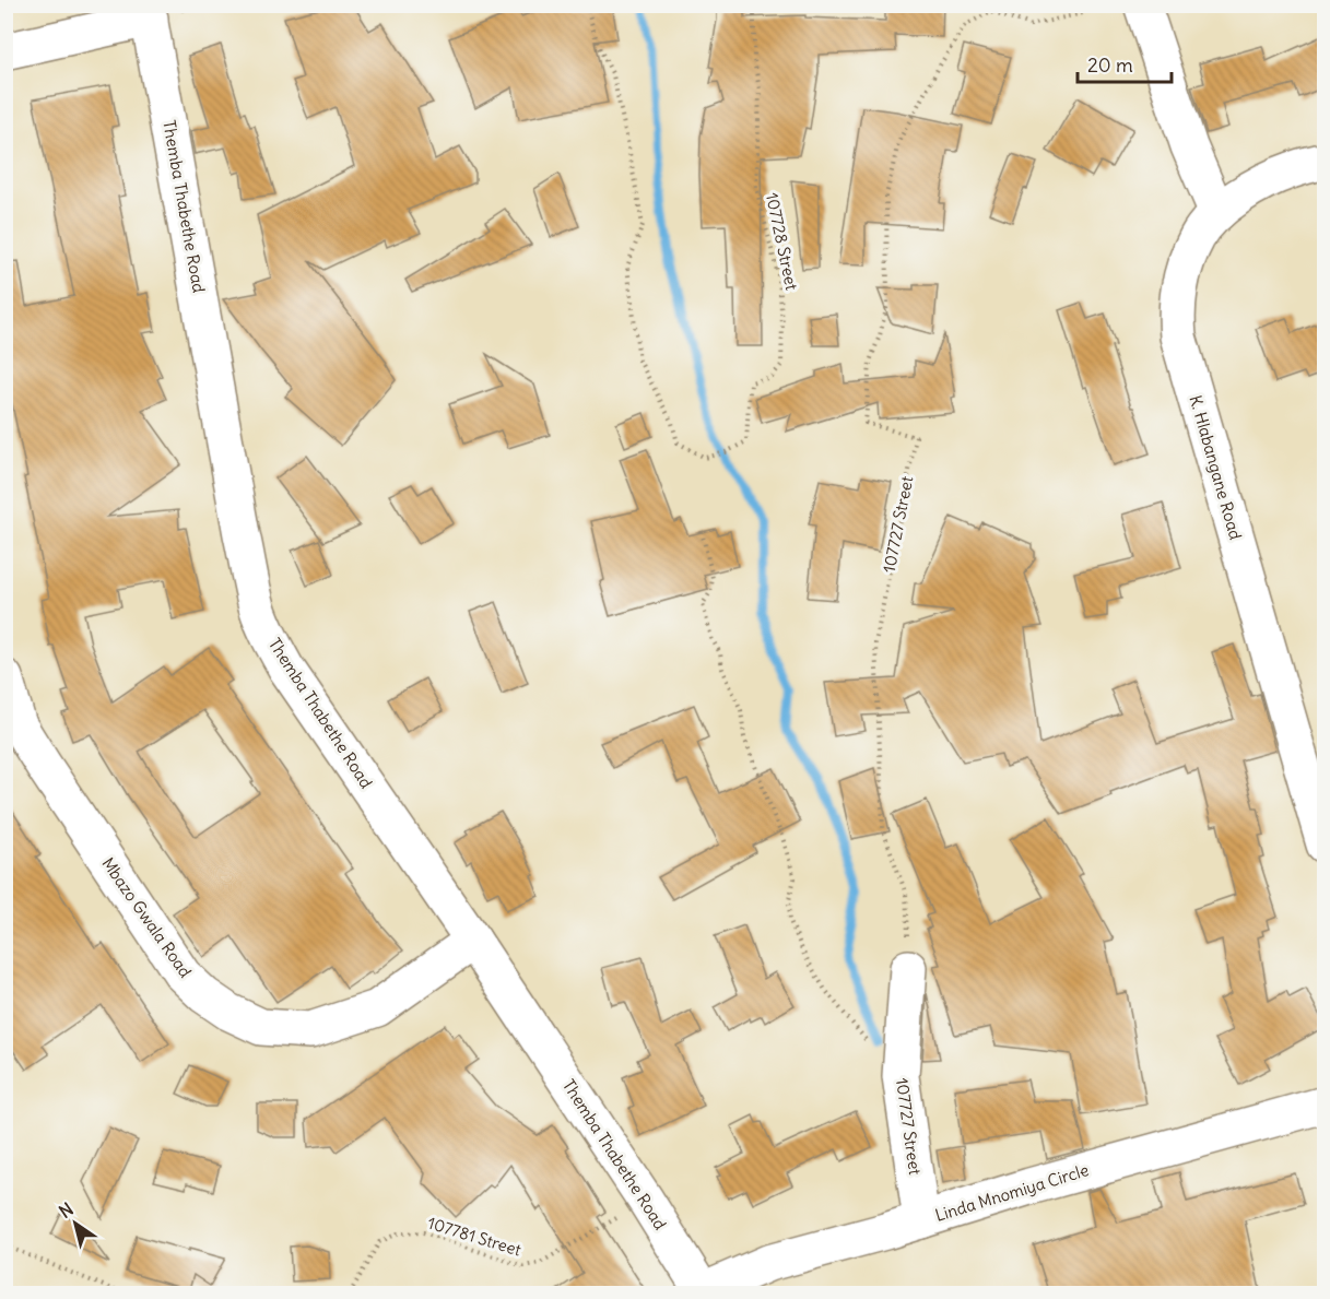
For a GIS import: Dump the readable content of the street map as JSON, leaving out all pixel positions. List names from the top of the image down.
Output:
{
  "streets": {
    "street": [
      "Themba Thabethe Road",
      "K. Hlabangane Road",
      "107727 Street",
      "Mbazo Gwala Road",
      "Linda Mnomiya Circle"
    ],
    "path": ["107728 Street", "107781 Street"]
  },
  "crossings": [
    ["Themba Thabethe Road", "Mbazo Gwala Road"],
    ["Themba Thabethe Road", "Linda Mnomiya Circle"],
    ["Themba Thabethe Road", "107781 Street"],
    ["107727 Street", "Linda Mnomiya Circle"]
  ],
  "scale_bar": "20 m",
  "north": "top left"
}
